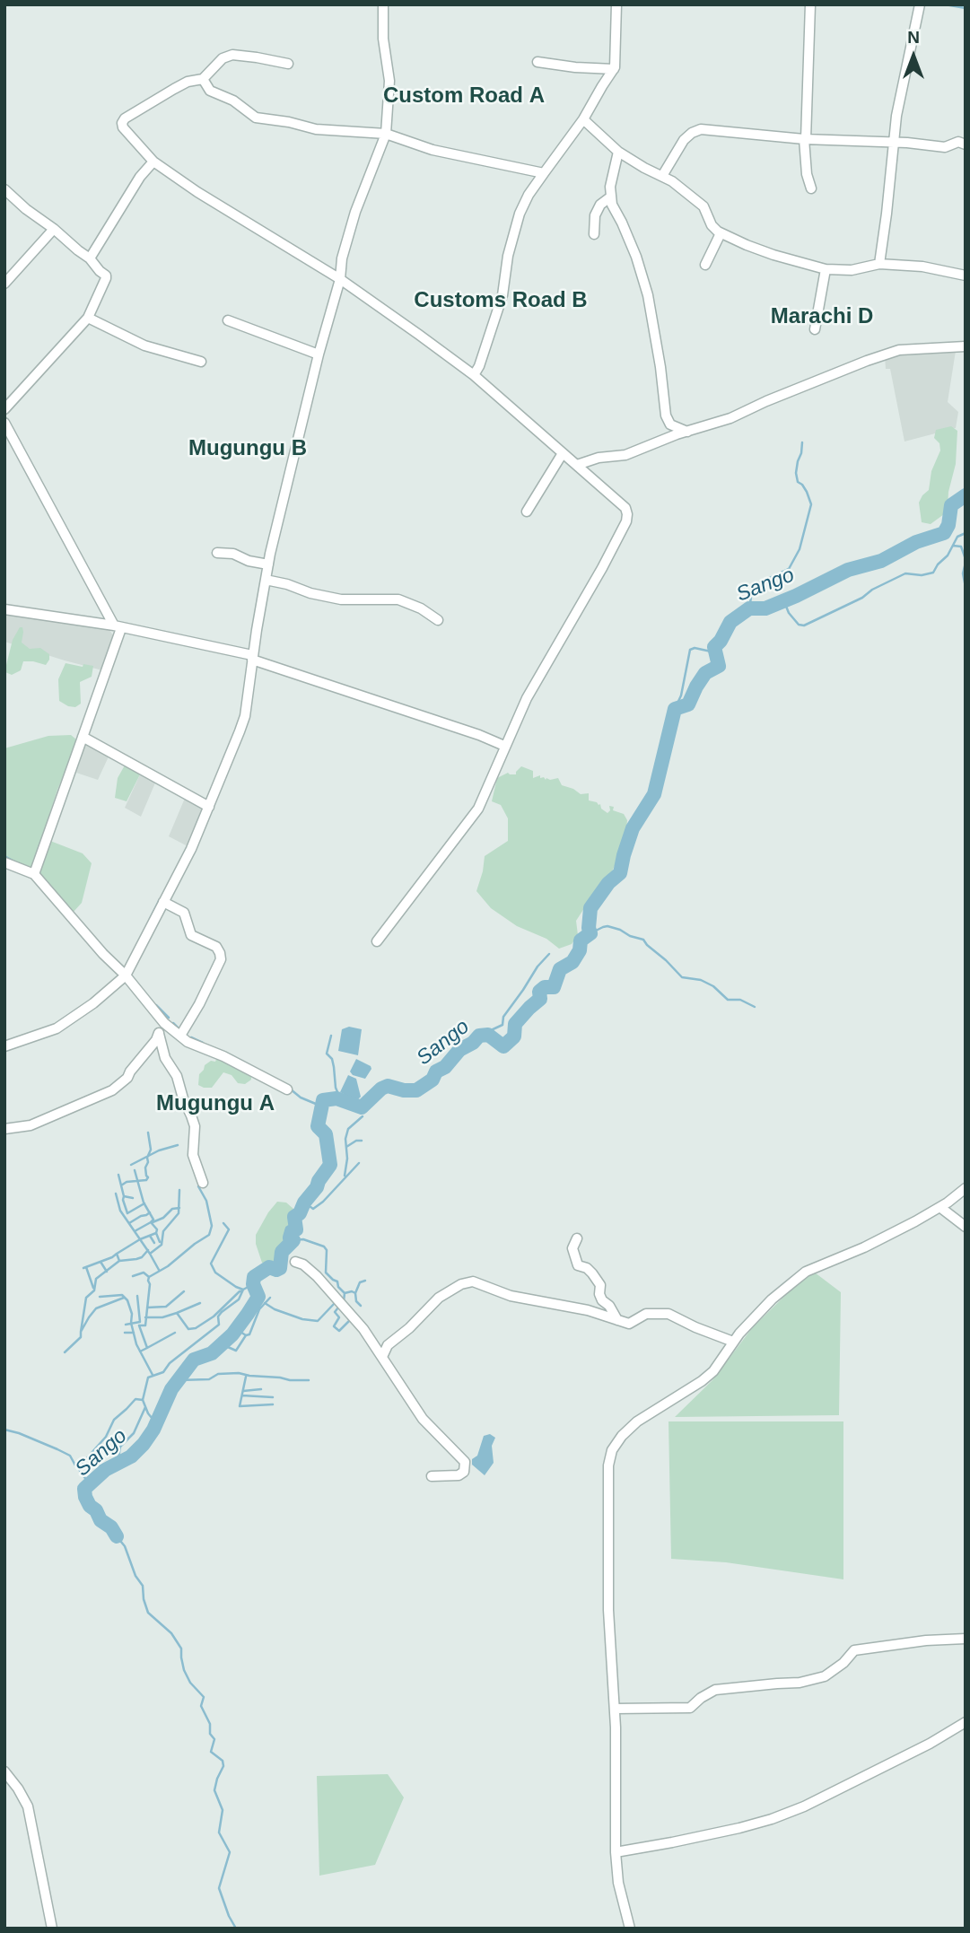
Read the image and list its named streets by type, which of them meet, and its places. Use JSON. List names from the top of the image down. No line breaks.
{"districts":["Custom Road A","Customs Road B","Marachi D","Mugungu B","Mugungu A"],"water":["Sango"],"north":"top"}
